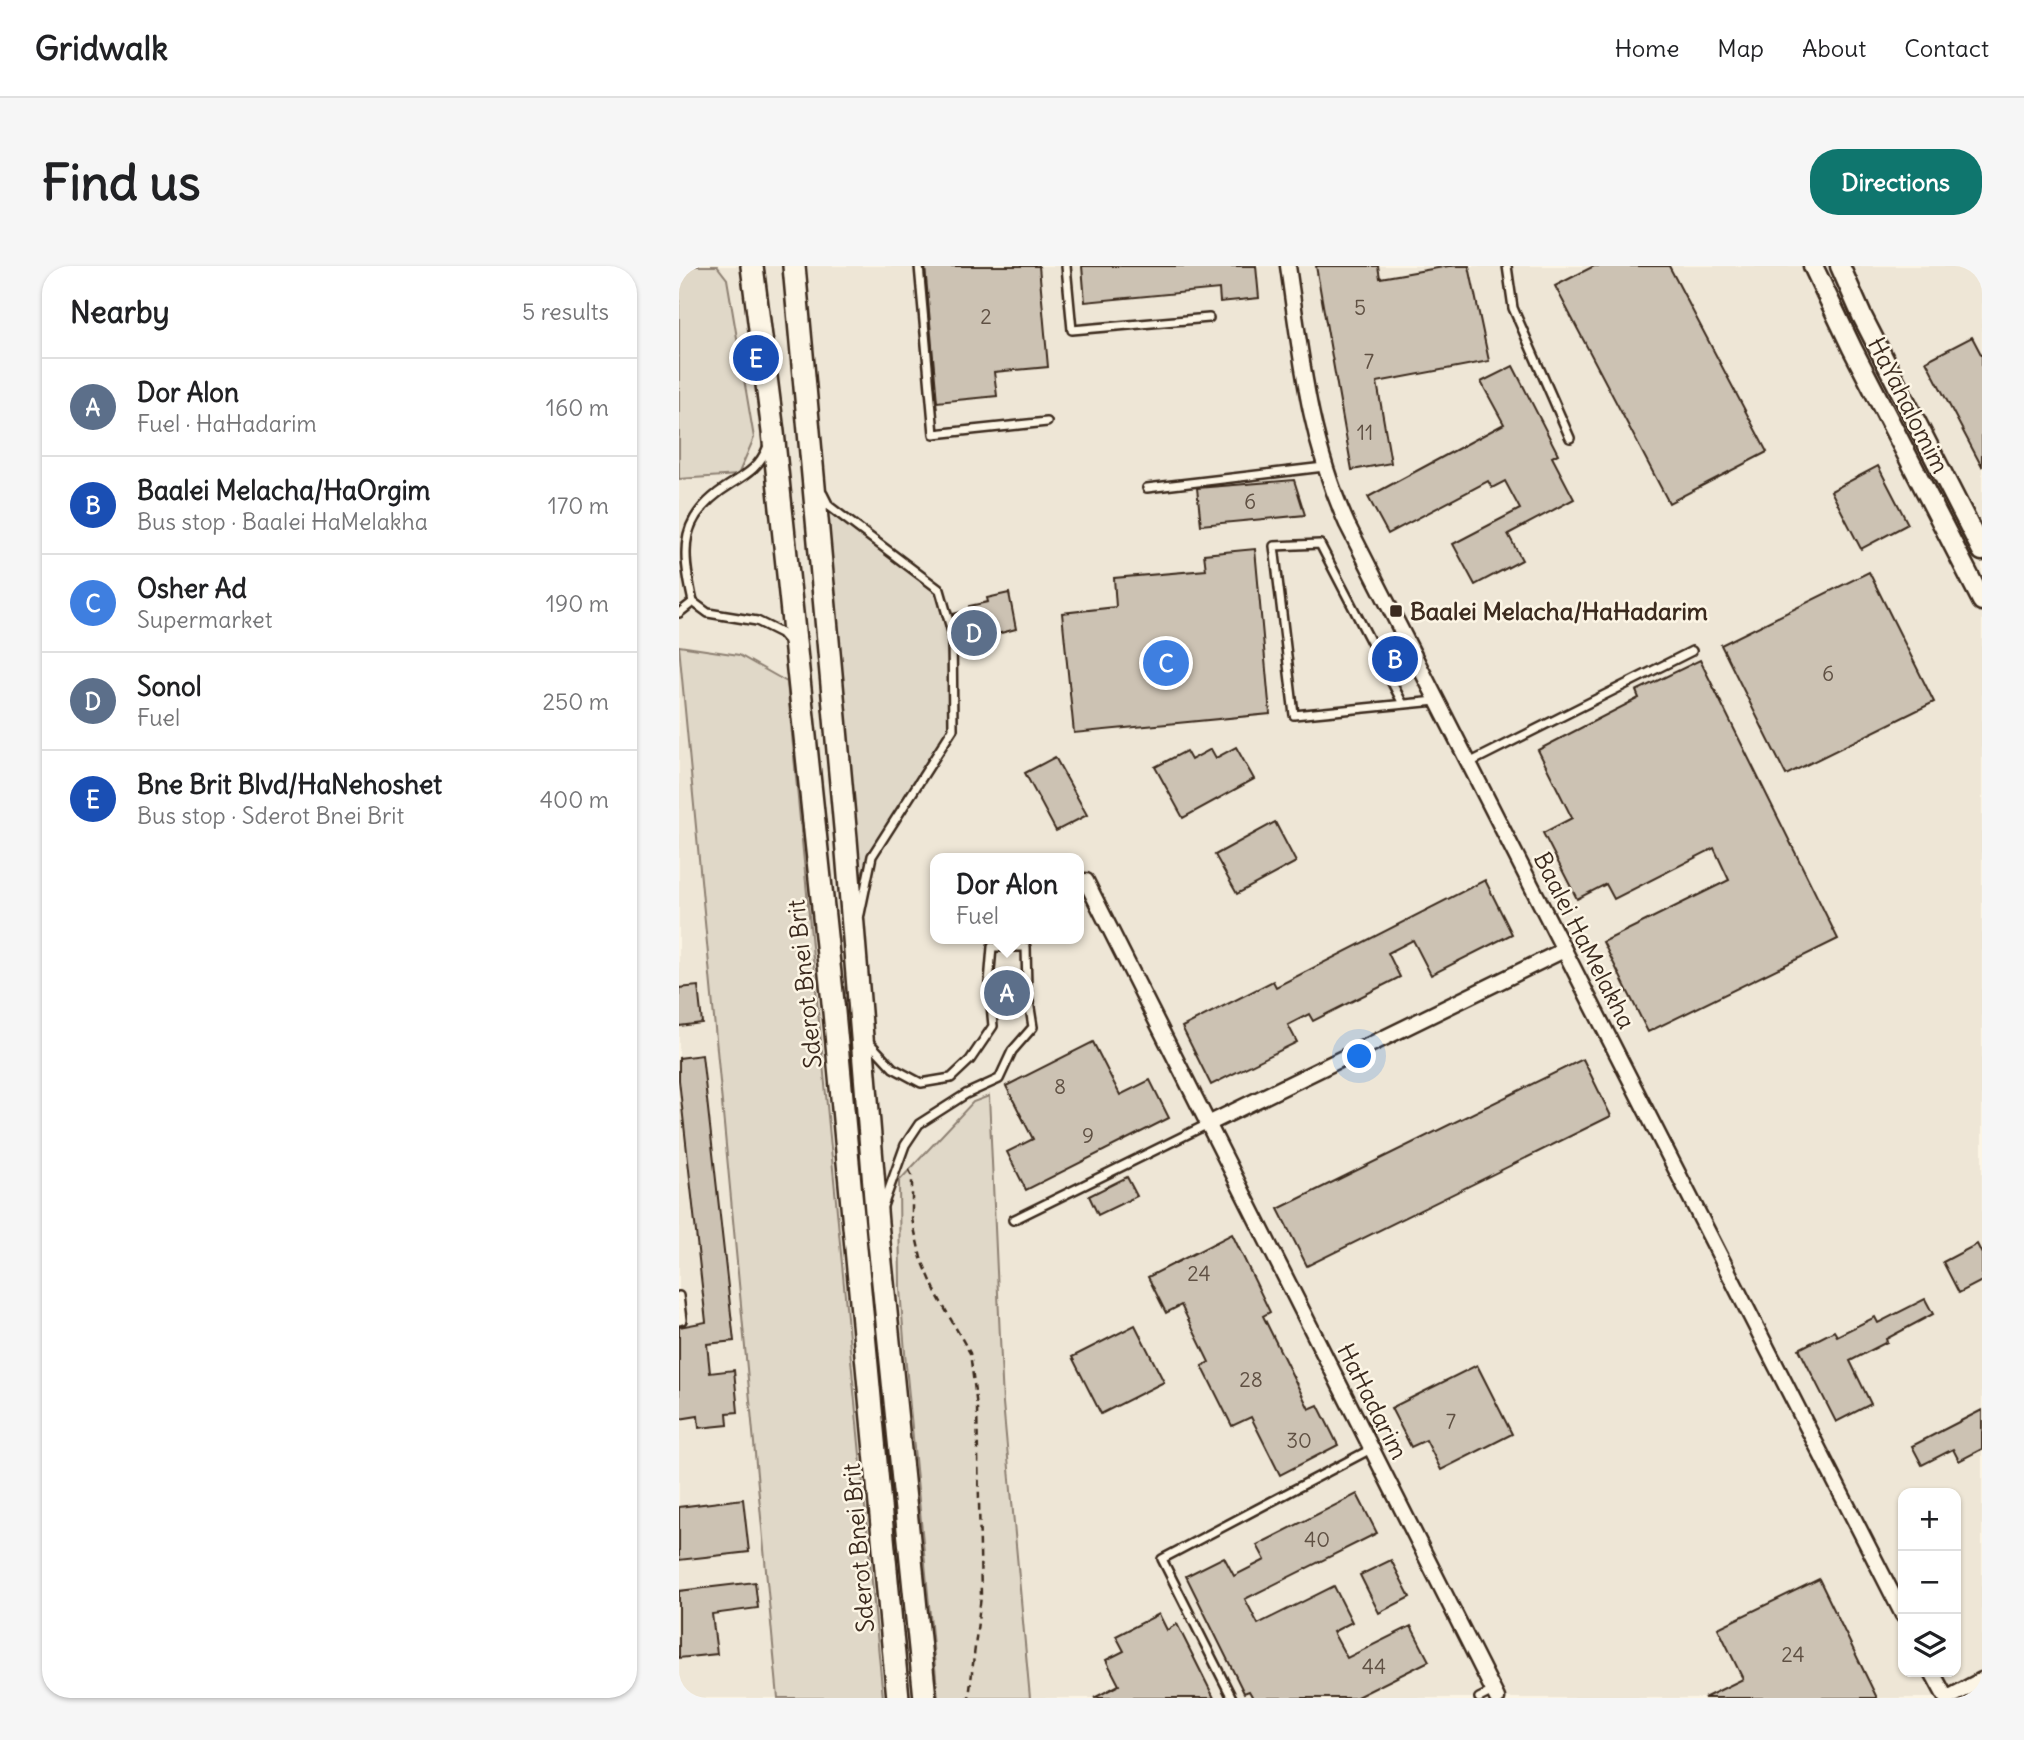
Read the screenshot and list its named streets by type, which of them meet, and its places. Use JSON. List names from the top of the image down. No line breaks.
{"streets":{"main road":["Sderot Bnei Brit"],"street":["HaYahalomim","Baalei HaMelakha","HaHadarim"]},"places":{"transit":["Baalei Melacha/HaHadarim"]},"house_numbers":["5","2","7","11","6","6","8","9","24","28","7","30","40","24","44"],"page":{"header":"Gridwalk","nav":["Home","Map","About","Contact"],"buttons":"Directions","title":"Find us","heading":["Nearby","5 results"],"pins":["E","D","B","C","A"],"list":[{"mark":"A","name":"Dor Alon","note":"Fuel · HaHadarim","value":"160 m"},{"mark":"B","name":"Baalei Melacha/HaOrgim","note":"Bus stop · Baalei HaMelakha","value":"170 m"},{"mark":"C","name":"Osher Ad","note":"Supermarket","value":"190 m"},{"mark":"D","name":"Sonol","note":"Fuel","value":"250 m"},{"mark":"E","name":"Bne Brit Blvd/HaNehoshet","note":"Bus stop · Sderot Bnei Brit","value":"400 m"}],"popup":["Dor Alon","Fuel"],"map_buttons":["+","−"]}}
